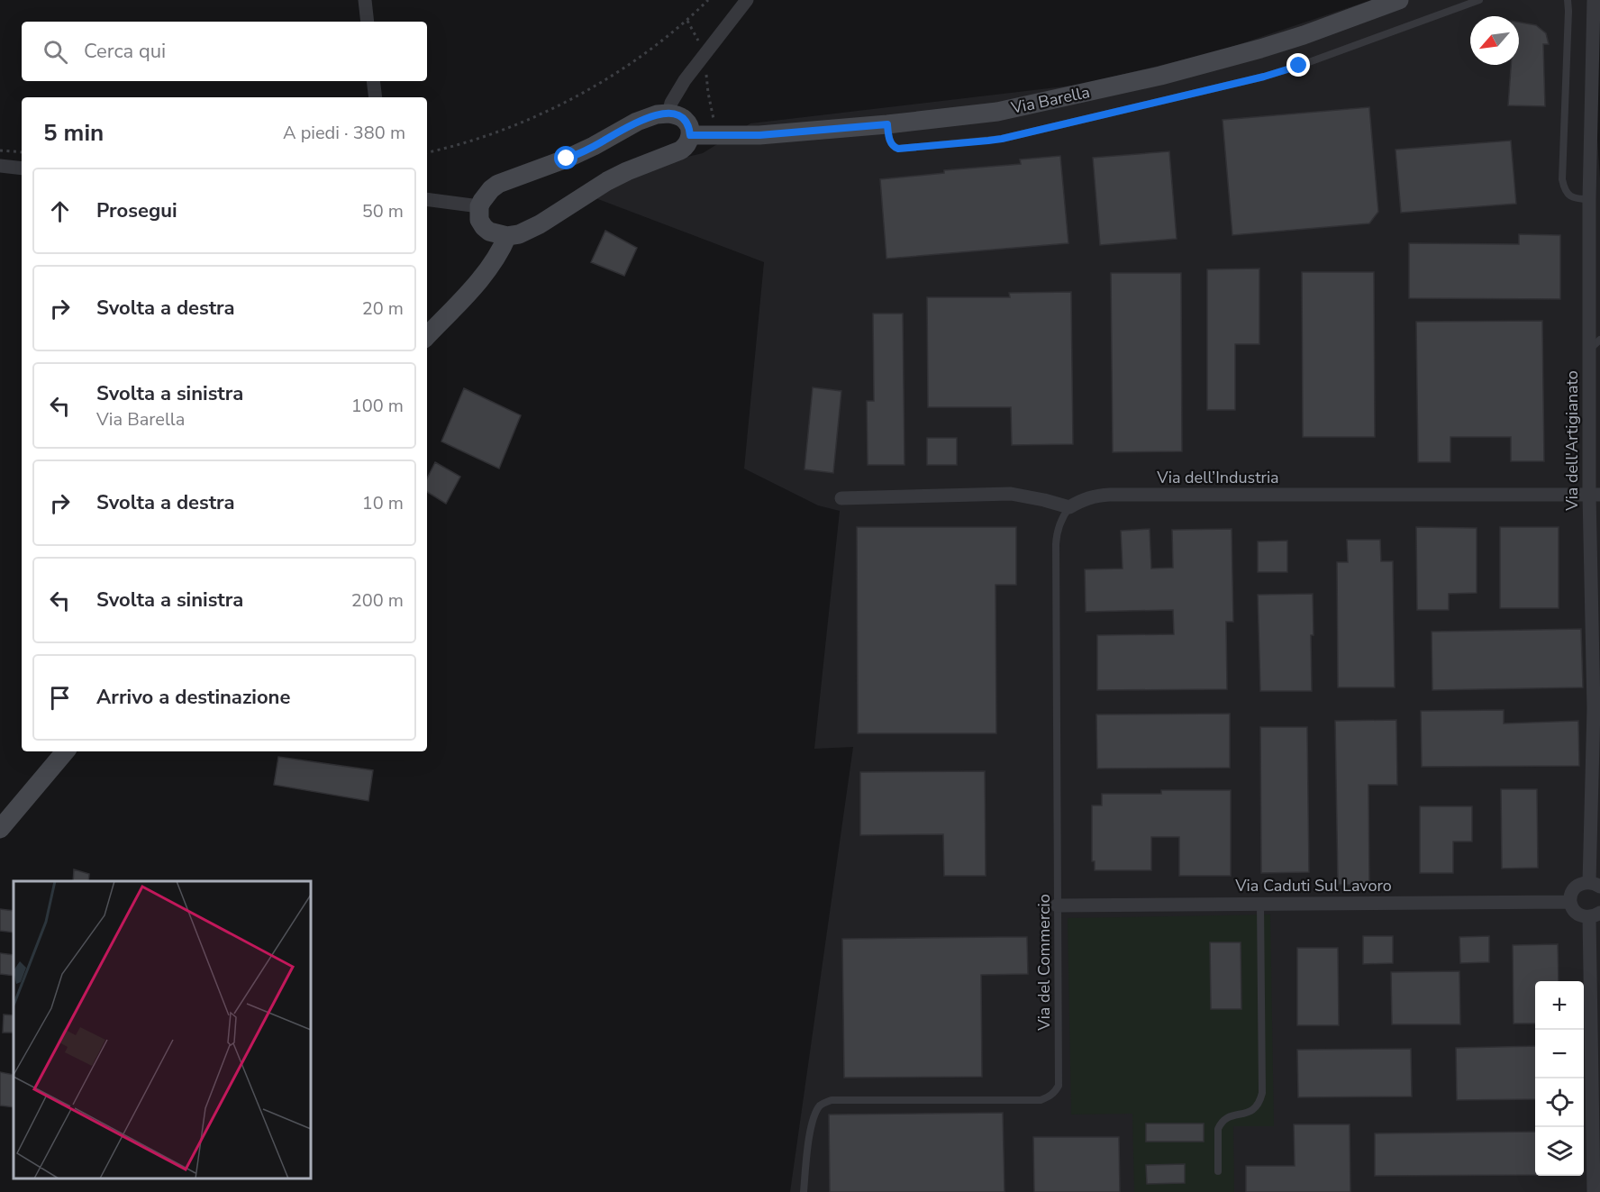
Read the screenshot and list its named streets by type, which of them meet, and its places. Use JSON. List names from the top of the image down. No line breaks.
{"streets":{"street":["Via Barella","Via dell'Artigianato","Via dell’Industria","Via Caduti Sul Lavoro"],"lane":["Via del Commercio"]},"crossings":[["Via dell'Artigianato","Via dell’Industria"],["Via dell’Industria","Via del Commercio"],["Via Caduti Sul Lavoro","Via del Commercio"]],"north":"bottom left","page":{"search":"Cerca qui","heading":["5 min","A piedi · 380 m"],"list":[["Prosegui","50 m"],["Svolta a destra","20 m"],["Svolta a sinistra","Via Barella","100 m"],["Svolta a destra","10 m"],["Svolta a sinistra","200 m"],"Arrivo a destinazione"],"map_buttons":["+","−"]}}
